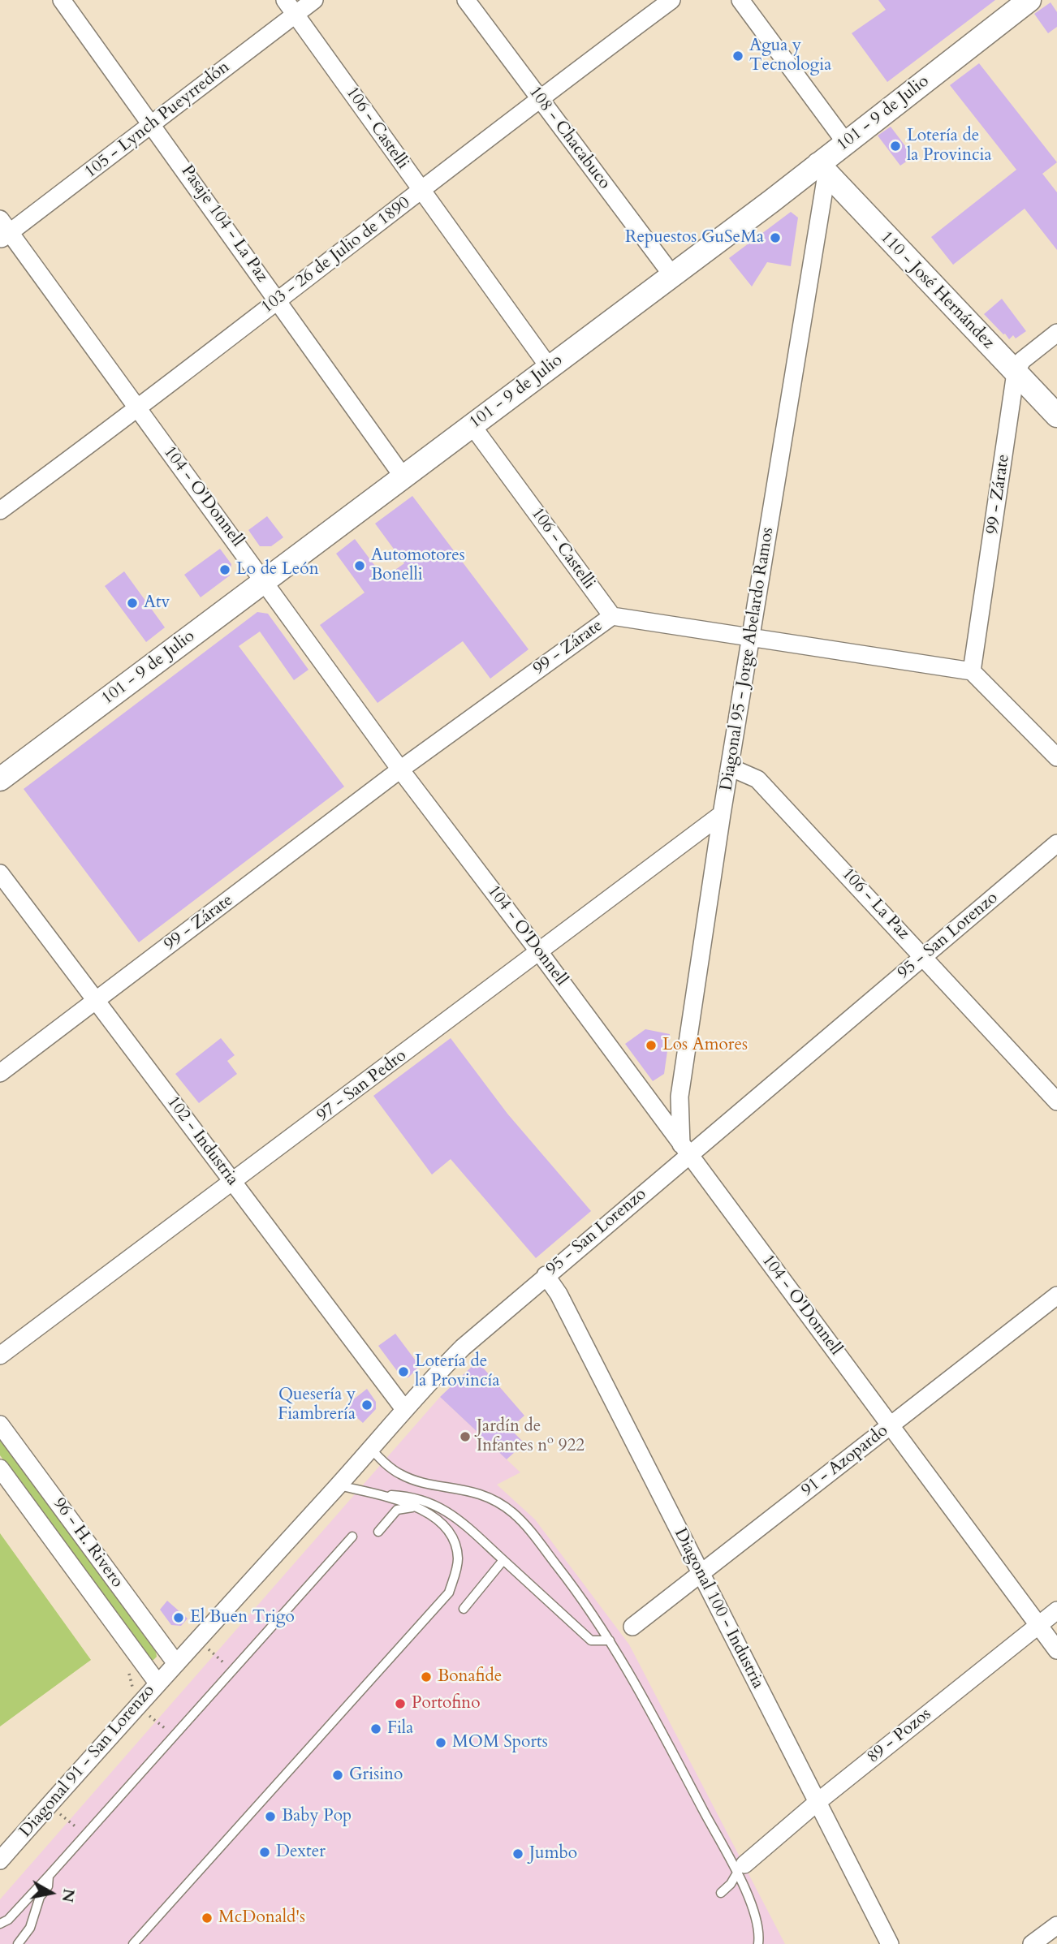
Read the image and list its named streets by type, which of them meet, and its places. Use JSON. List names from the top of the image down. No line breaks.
{"streets":{"street":["101 - 9 de Julio","105 - Lynch Pueyrredón","106 - Castelli","108 - Chacabuco","Pasaje 104 - La Paz","103 - 26 de Julio de 1890","110 - José Hernández","99 - Zárate","104 - O'Donnell","Diagonal 95 - Jorge Abelardo Ramos","106 - La Paz","95 - San Lorenzo","97 - San Pedro","102 - Industria","91 - Azopardo","96 - H. Rivero","Diagonal 100 - Industria","89 - Pozos","Diagonal 91 - San Lorenzo"]},"crossings":[["101 - 9 de Julio","106 - Castelli"],["101 - 9 de Julio","108 - Chacabuco"],["101 - 9 de Julio","Pasaje 104 - La Paz"],["101 - 9 de Julio","110 - José Hernández"],["101 - 9 de Julio","104 - O'Donnell"],["101 - 9 de Julio","Diagonal 95 - Jorge Abelardo Ramos"],["105 - Lynch Pueyrredón","106 - Castelli"],["105 - Lynch Pueyrredón","Pasaje 104 - La Paz"],["105 - Lynch Pueyrredón","104 - O'Donnell"],["106 - Castelli","103 - 26 de Julio de 1890"],["106 - Castelli","99 - Zárate"],["108 - Chacabuco","103 - 26 de Julio de 1890"],["Pasaje 104 - La Paz","103 - 26 de Julio de 1890"],["103 - 26 de Julio de 1890","104 - O'Donnell"],["110 - José Hernández","99 - Zárate"],["110 - José Hernández","Diagonal 95 - Jorge Abelardo Ramos"],["99 - Zárate","104 - O'Donnell"],["99 - Zárate","Diagonal 95 - Jorge Abelardo Ramos"],["99 - Zárate","102 - Industria"],["104 - O'Donnell","Diagonal 95 - Jorge Abelardo Ramos"],["104 - O'Donnell","95 - San Lorenzo"],["104 - O'Donnell","97 - San Pedro"],["104 - O'Donnell","91 - Azopardo"],["104 - O'Donnell","89 - Pozos"],["Diagonal 95 - Jorge Abelardo Ramos","106 - La Paz"],["Diagonal 95 - Jorge Abelardo Ramos","95 - San Lorenzo"],["Diagonal 95 - Jorge Abelardo Ramos","97 - San Pedro"],["106 - La Paz","95 - San Lorenzo"],["95 - San Lorenzo","102 - Industria"],["95 - San Lorenzo","96 - H. Rivero"],["95 - San Lorenzo","Diagonal 100 - Industria"],["95 - San Lorenzo","Diagonal 91 - San Lorenzo"],["97 - San Pedro","102 - Industria"],["91 - Azopardo","Diagonal 100 - Industria"],["96 - H. Rivero","Diagonal 91 - San Lorenzo"],["Diagonal 100 - Industria","89 - Pozos"]],"places":["Agua y Tecnologia","Lotería de la Provincia","Repuestos GuSeMa","Automotores Bonelli","Lo de León","Atv","Los Amores","Lotería de la Provincía","Quesería y Fiambrería","Jardín de Infantes nº 922","El Buen Trigo","Bonafide","Portofino","Fila","MOM Sports","Grisino","Baby Pop","Dexter","Jumbo","McDonald's"],"north":"right"}
